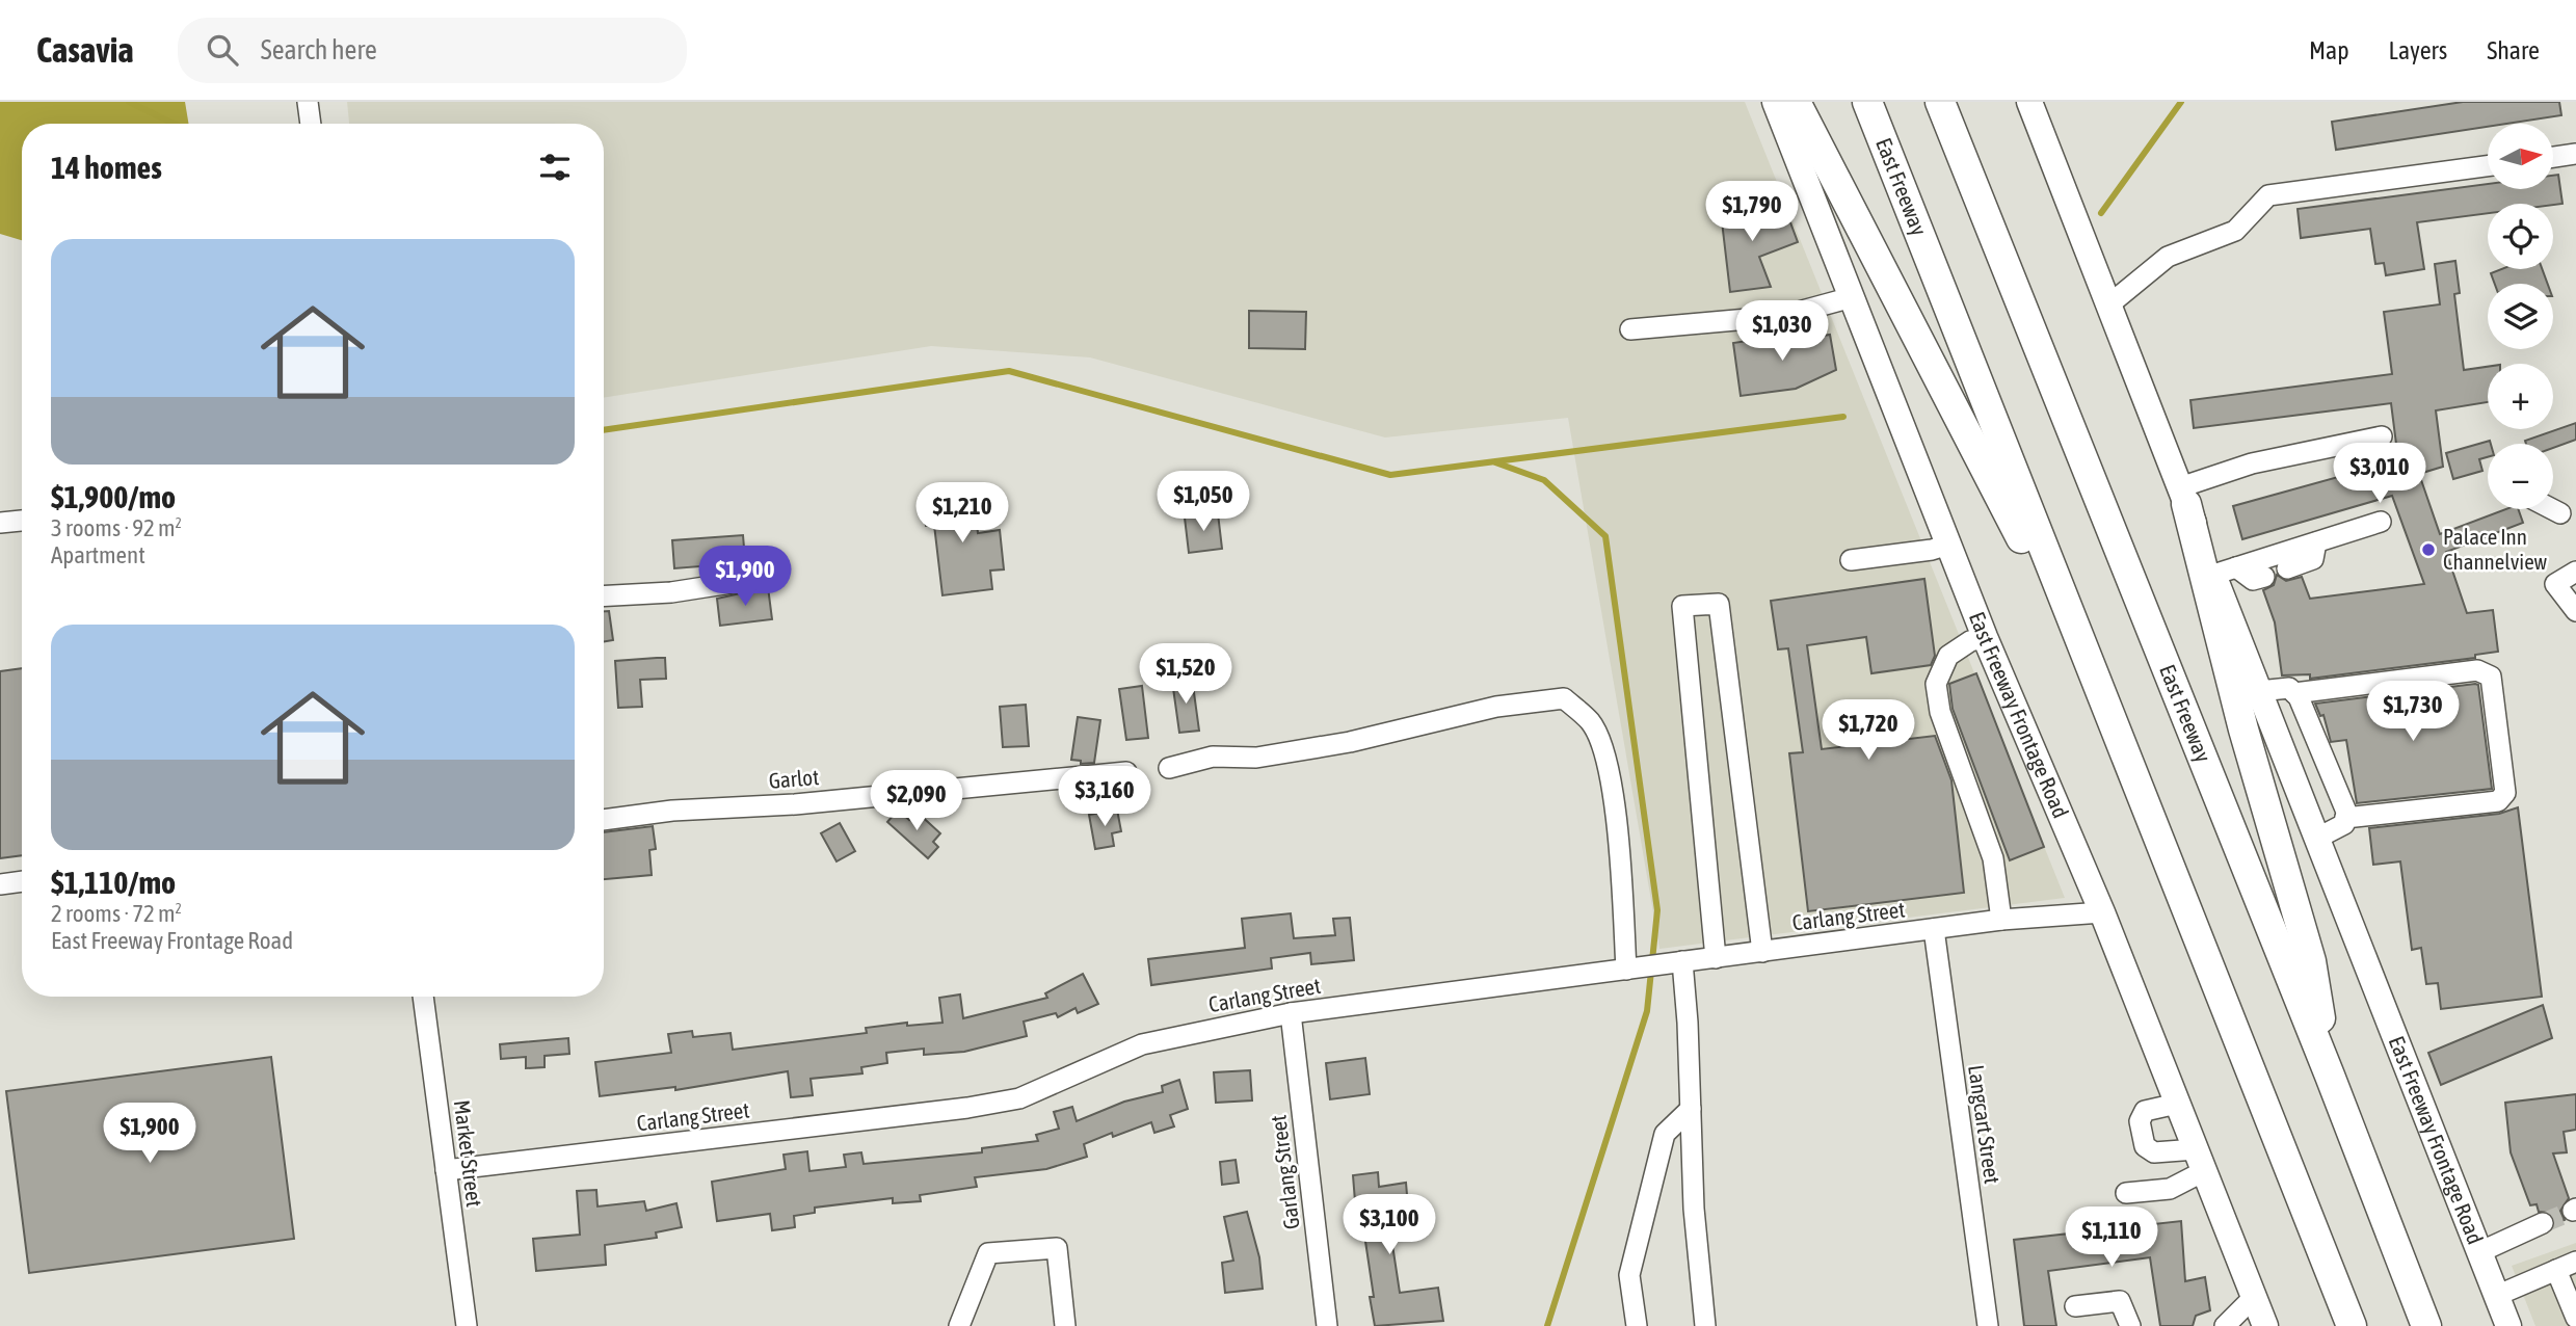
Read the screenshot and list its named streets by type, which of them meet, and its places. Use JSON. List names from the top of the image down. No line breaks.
{"streets":{"highway":["East Freeway"],"main road":["East Freeway Frontage Road"],"street":["Garlot","Carlang Street","Langcart Street","Market Street","Garlang Street"]},"crossings":[["East Freeway Frontage Road","Carlang Street"],["Carlang Street","Langcart Street"],["Carlang Street","Market Street"],["Carlang Street","Garlang Street"]],"places":["Palace Inn Channelview"],"north":"right","page":{"header":"Casavia","search":"Search here","nav":["Map","Layers","Share"],"map_buttons":["+","−"],"heading":"14 homes","price":["$1,790","$1,030","$3,010","$1,050","$1,210","$1,900","$1,520","$1,730","$1,720","$3,160","$2,090","$1,900","$3,100","$1,110"],"list":[{"name":"$1,900/mo","note":"3 rooms · 92 m² · Apartment"},{"name":"$1,110/mo","note":"2 rooms · 72 m² · East Freeway Frontage Road"}]}}
